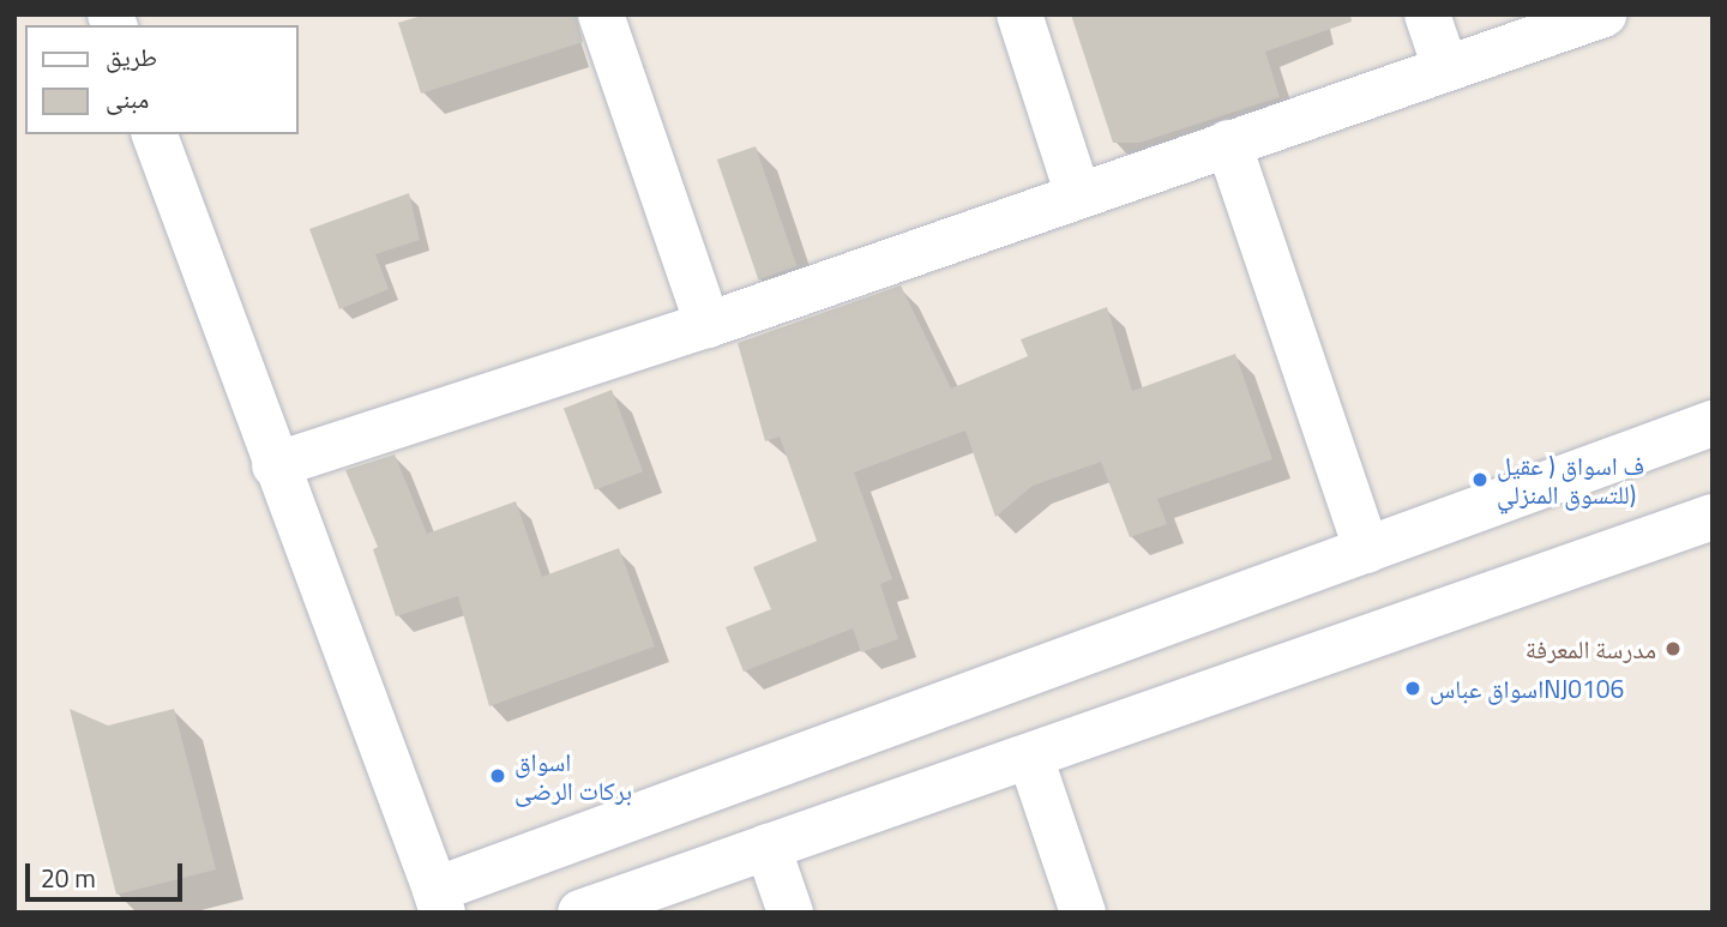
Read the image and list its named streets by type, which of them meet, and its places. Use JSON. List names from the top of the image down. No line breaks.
{"places":["ف اسواق ( عقيل للتسوق المنزلي)","مدرسة المعرفة","اسواق عباسNJ0106","اسواق بركات الرضى"],"legend":["طريق","مبنى"],"scale_bar":"20 m"}
